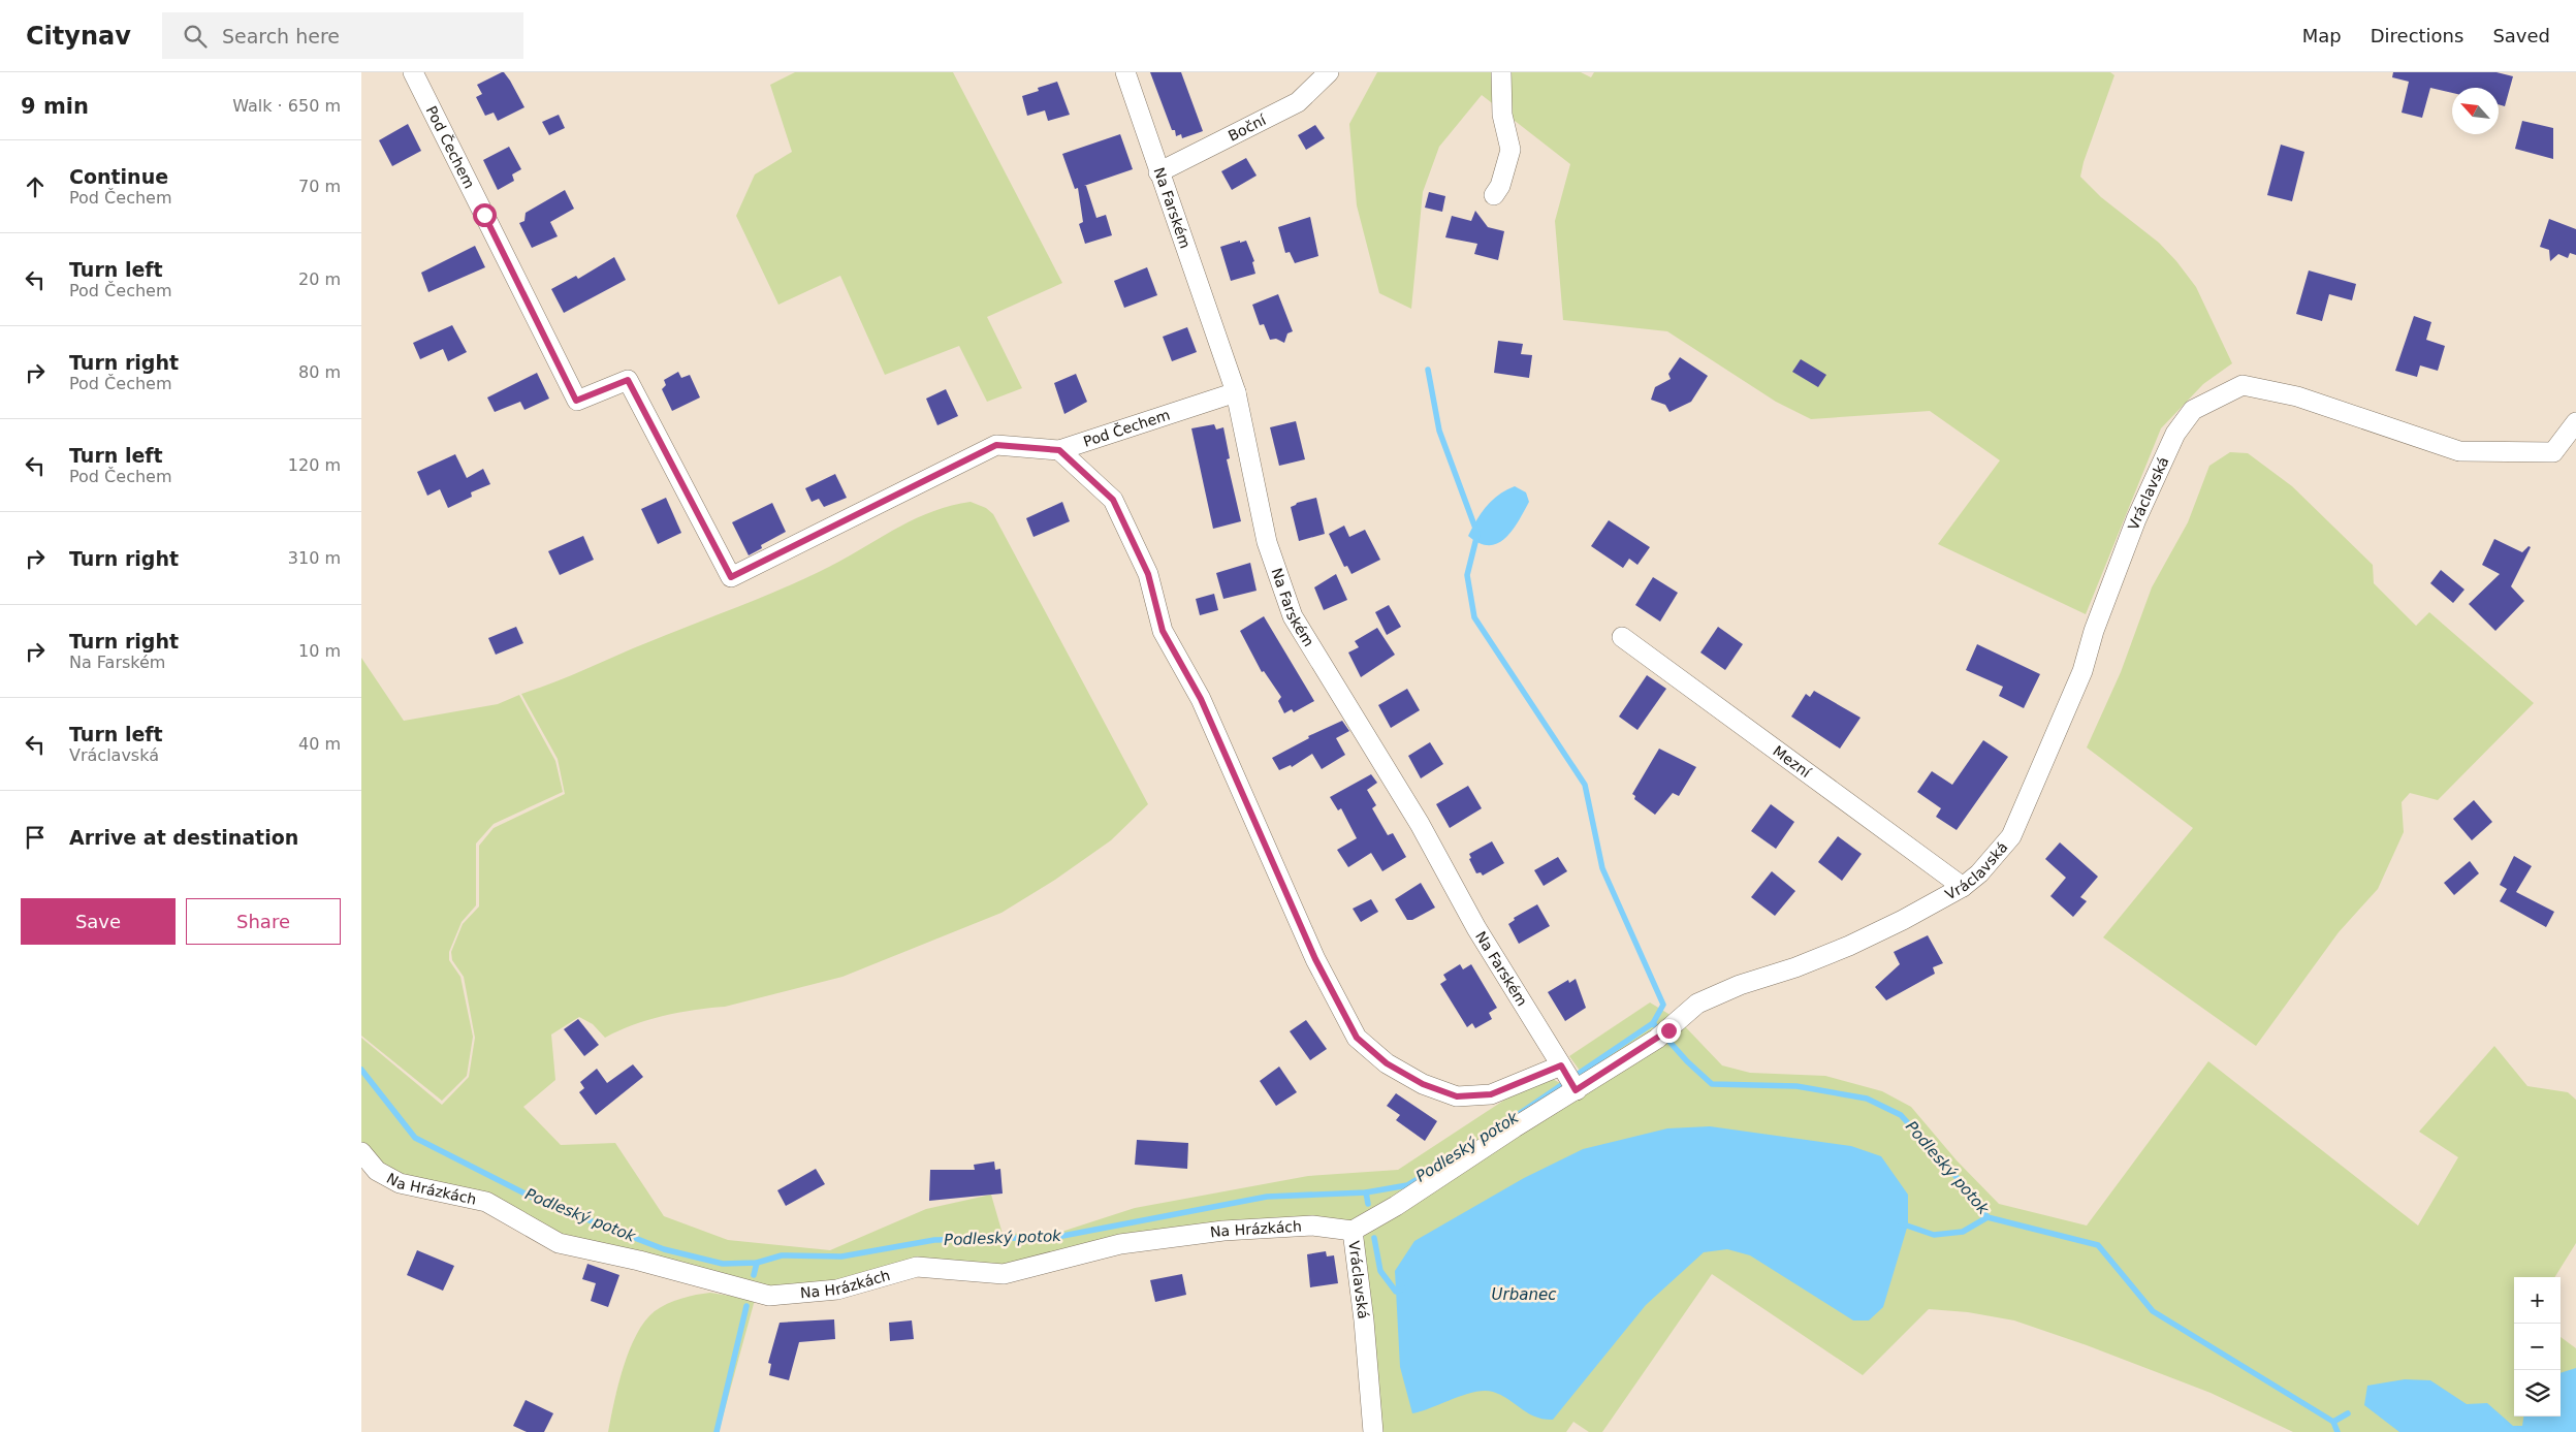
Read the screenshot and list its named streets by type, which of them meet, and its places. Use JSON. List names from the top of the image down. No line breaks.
{"streets":{"street":["Boční","Pod Čechem","Na Farském","Vráclavská","Mezní","Na Hrázkách"]},"crossings":[["Boční","Na Farském"],["Pod Čechem","Na Farském"],["Na Farském","Vráclavská"],["Vráclavská","Mezní"],["Vráclavská","Na Hrázkách"]],"water":["Podleský potok","Urbanec"],"north":"top left","page":{"header":"Citynav","search":"Search here","nav":["Map","Directions","Saved"],"heading":["9 min","Walk · 650 m"],"list":[["Continue","Pod Čechem","70 m"],["Turn left","Pod Čechem","20 m"],["Turn right","Pod Čechem","80 m"],["Turn left","Pod Čechem","120 m"],["Turn right","310 m"],["Turn right","Na Farském","10 m"],["Turn left","Vráclavská","40 m"],"Arrive at destination"],"buttons":["Save","Share"],"map_buttons":["+","−"]}}
